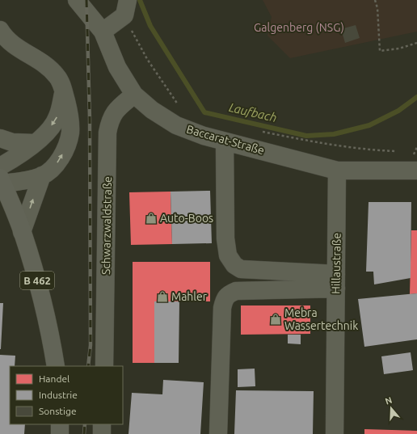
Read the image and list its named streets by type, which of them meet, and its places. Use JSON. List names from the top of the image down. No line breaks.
{"streets":{"main road":["B 462"],"street":["Baccarat-Straße","Schwarzwaldstraße","Hillaustraße"]},"crossings":[["Baccarat-Straße","Schwarzwaldstraße"],["Baccarat-Straße","Hillaustraße"]],"water":["Laufbach"],"parks":["Galgenberg (NSG)"],"places":{"shop":["Auto-Boos","Mahler","Mebra Wassertechnik"]},"legend":["Handel","Industrie","Sonstige"],"north":"top"}
